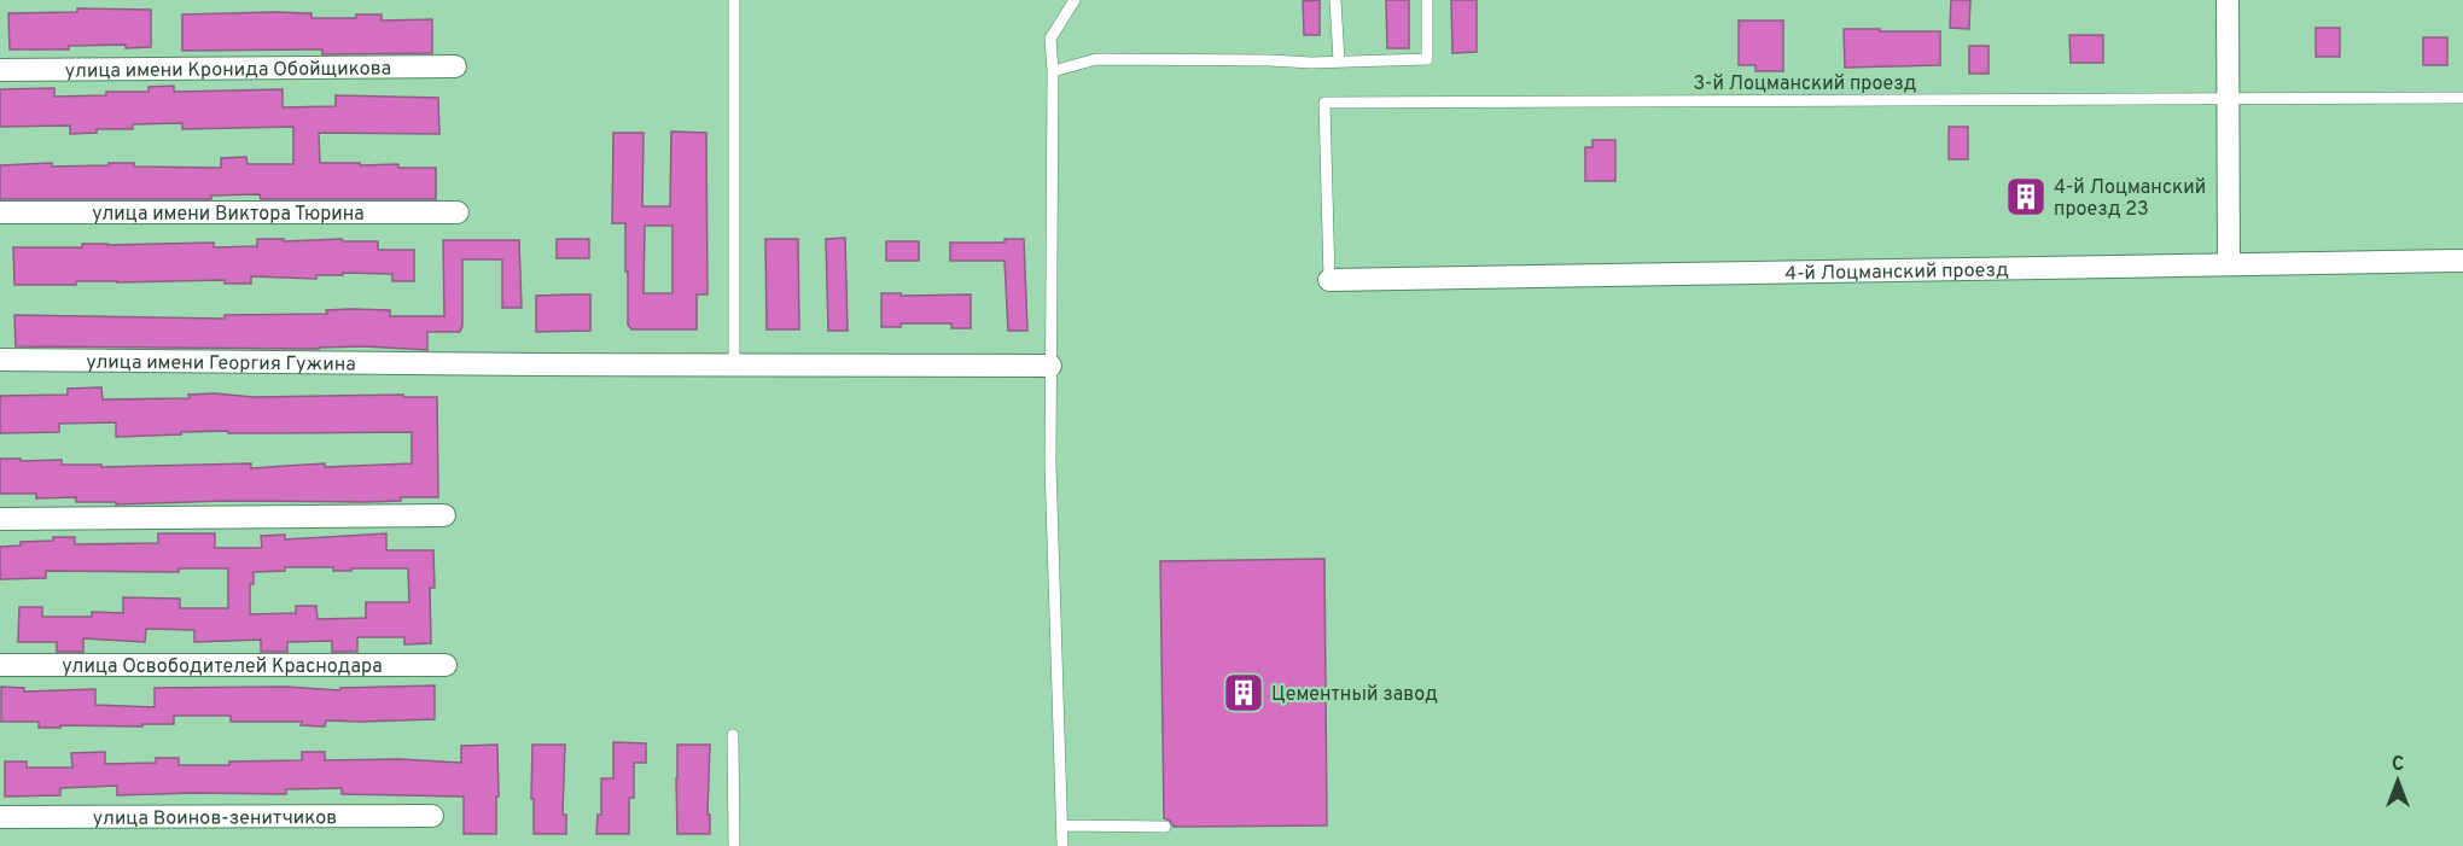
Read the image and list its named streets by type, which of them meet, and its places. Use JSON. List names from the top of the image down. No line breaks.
{"streets":{"street":["улица имени Кронида Обойщикова","улица имени Виктора Тюрина","4-й Лоцманский проезд","улица имени Георгия Гужина","улица Освободителей Краснодара","улица Воинов-зенитчиков"],"lane":["3-й Лоцманский проезд"]},"crossings":[["3-й Лоцманский проезд","4-й Лоцманский проезд"]],"places":{"building":["4-й Лоцманский проезд 23","Цементный завод"]},"north":"top"}
